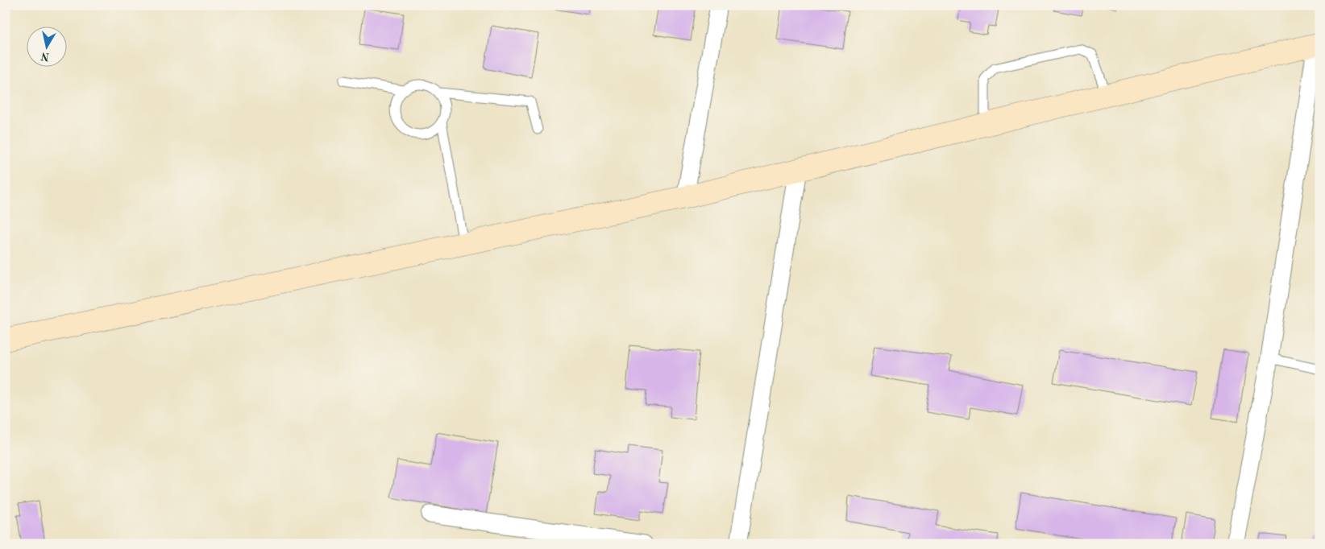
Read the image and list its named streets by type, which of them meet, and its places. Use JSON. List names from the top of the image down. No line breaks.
{"north":"bottom"}
